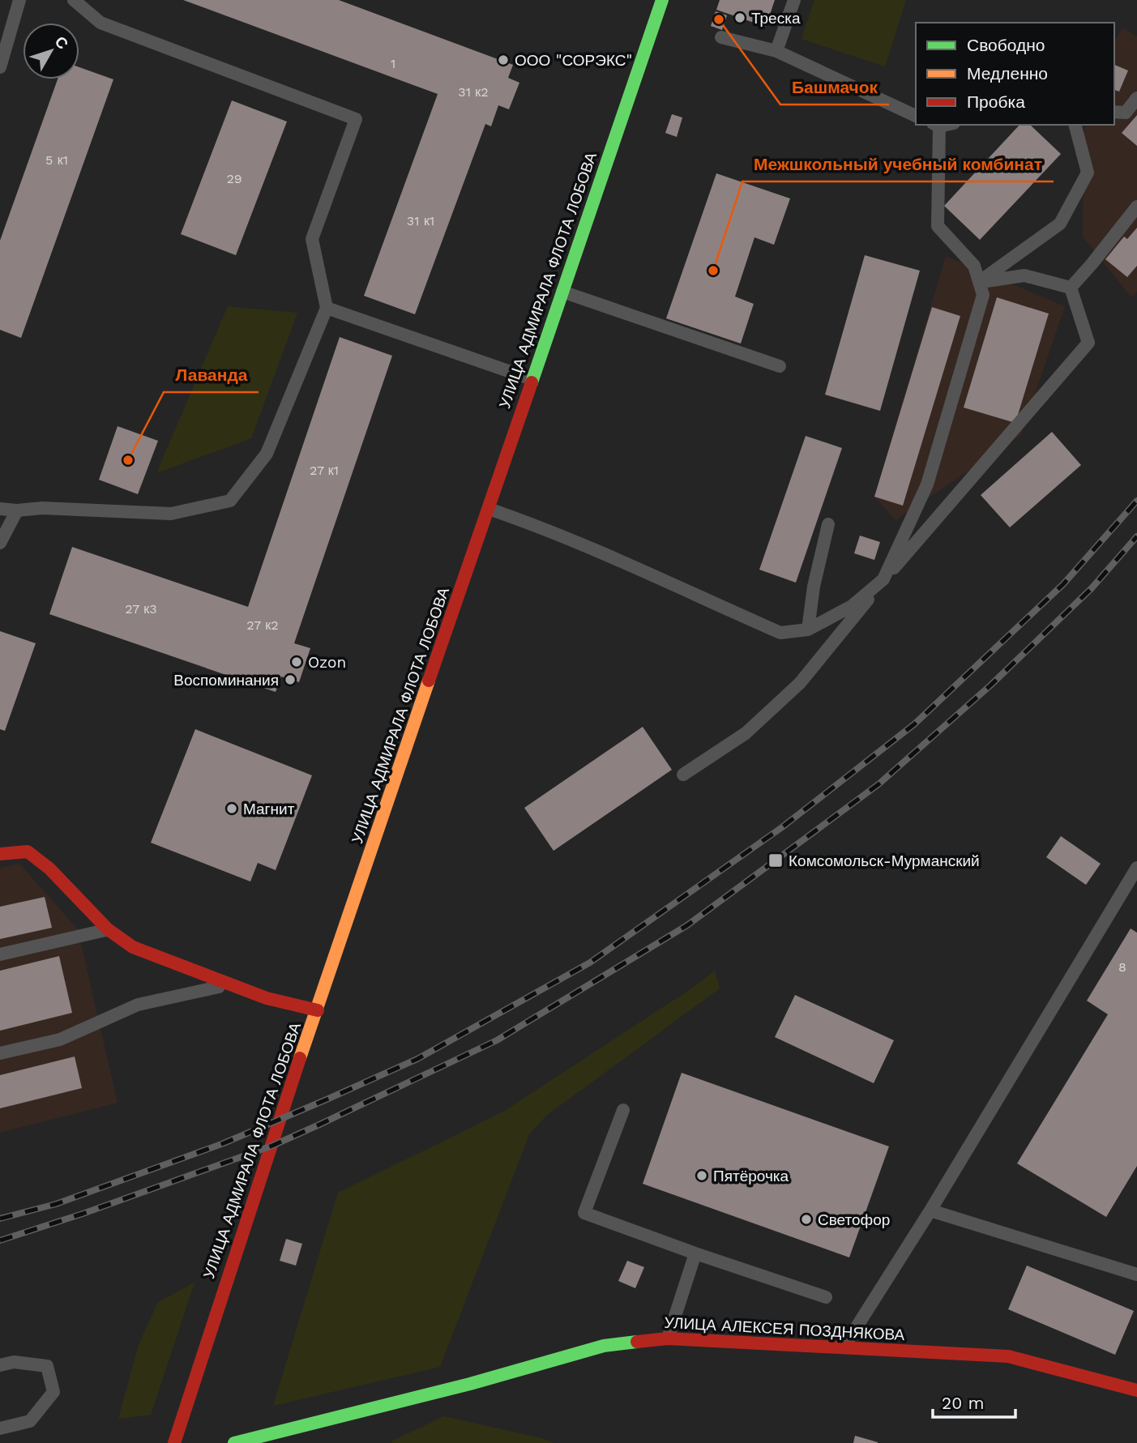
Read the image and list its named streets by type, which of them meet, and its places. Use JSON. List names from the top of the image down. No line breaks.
{"streets":{"street":["УЛИЦА АДМИРАЛА ФЛОТА ЛОБОВА","УЛИЦА АЛЕКСЕЯ ПОЗДНЯКОВА"]},"places":{"other":["Треска","Башмачок","ООО \"СОРЭКС\"","Межшкольный учебный комбинат","Лаванда","Ozon","Воспоминания","Магнит","Пятёрочка","Светофор"],"transit":["Комсомольск-Мурманский"]},"house_numbers":["1","31 к2","5 к1","29","31 к1","27 к1","27 к3","27 к2","8"],"legend":["Свободно","Медленно","Пробка"],"scale_bar":"20 m","north":"top right"}
